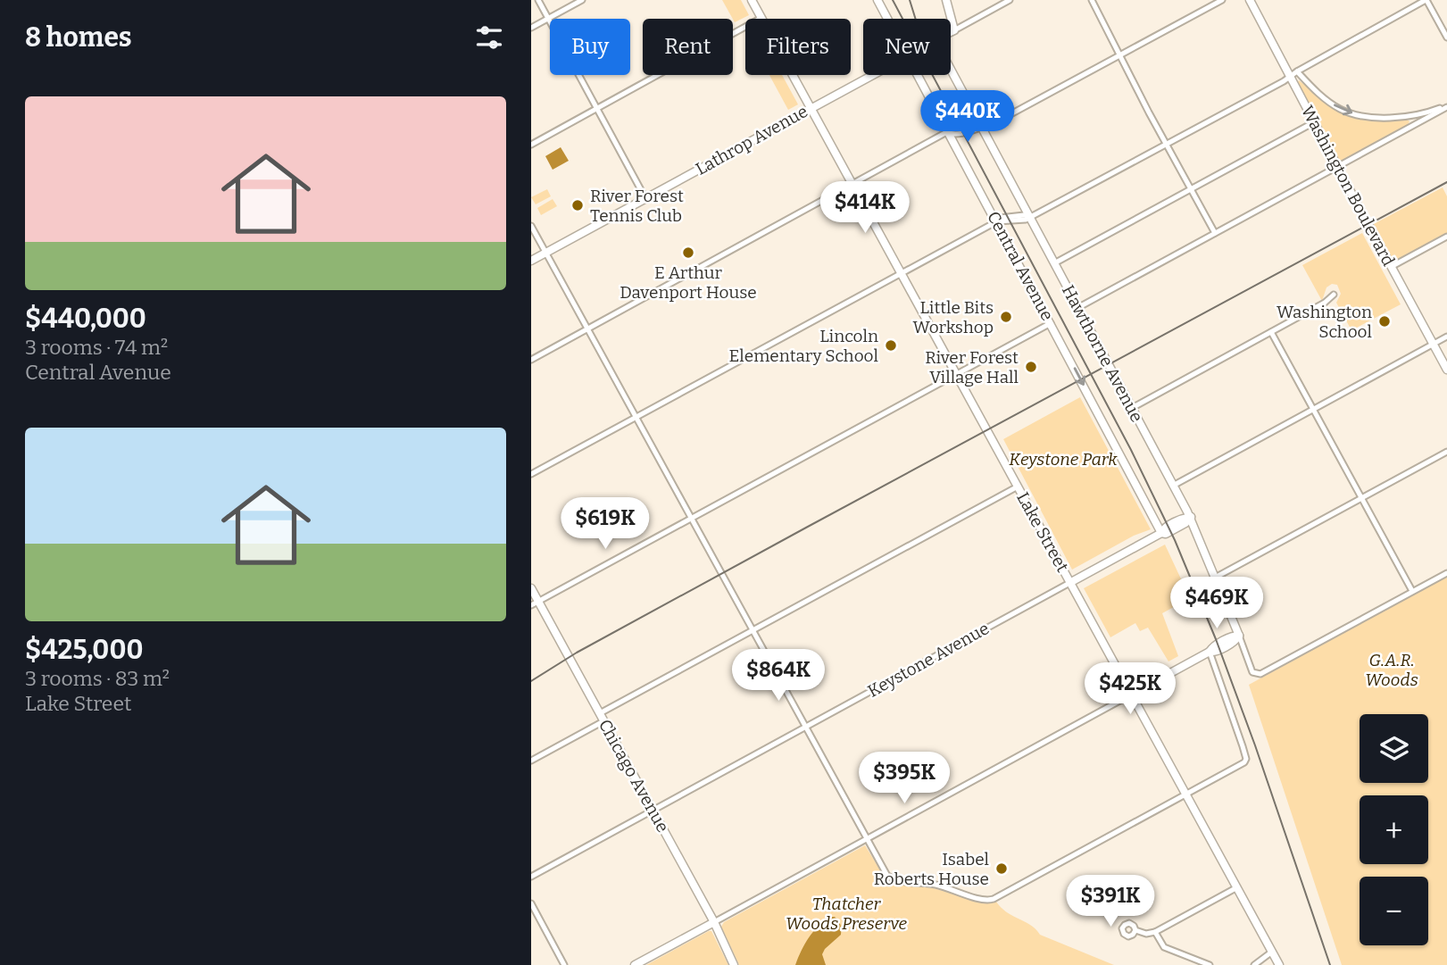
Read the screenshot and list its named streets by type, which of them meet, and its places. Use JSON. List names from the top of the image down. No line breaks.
{"streets":{"street":["Lathrop Avenue","Washington Boulevard","Central Avenue","Hawthorne Avenue","Lake Street","Keystone Avenue","Chicago Avenue"]},"crossings":[["Lathrop Avenue","Lake Street"],["Central Avenue","Keystone Avenue"],["Hawthorne Avenue","Keystone Avenue"],["Lake Street","Keystone Avenue"],["Keystone Avenue","Chicago Avenue"]],"one_way":["Central Avenue"],"parks":["Keystone Park","G.A.R. Woods","Thatcher Woods Preserve"],"places":["River Forest Tennis Club","E Arthur Davenport House","Little Bits Workshop","Washington School","Lincoln Elementary School","River Forest Village Hall","Isabel Roberts House"],"page":{"heading":"8 homes","chip":["Buy","Rent","Filters","New"],"list":[{"name":"$440,000","note":"3 rooms · 74 m² · Central Avenue"},{"name":"$425,000","note":"3 rooms · 83 m² · Lake Street"}],"price":["$440K","$414K","$619K","$469K","$864K","$425K","$395K","$391K"],"map_buttons":["+","−"]}}
